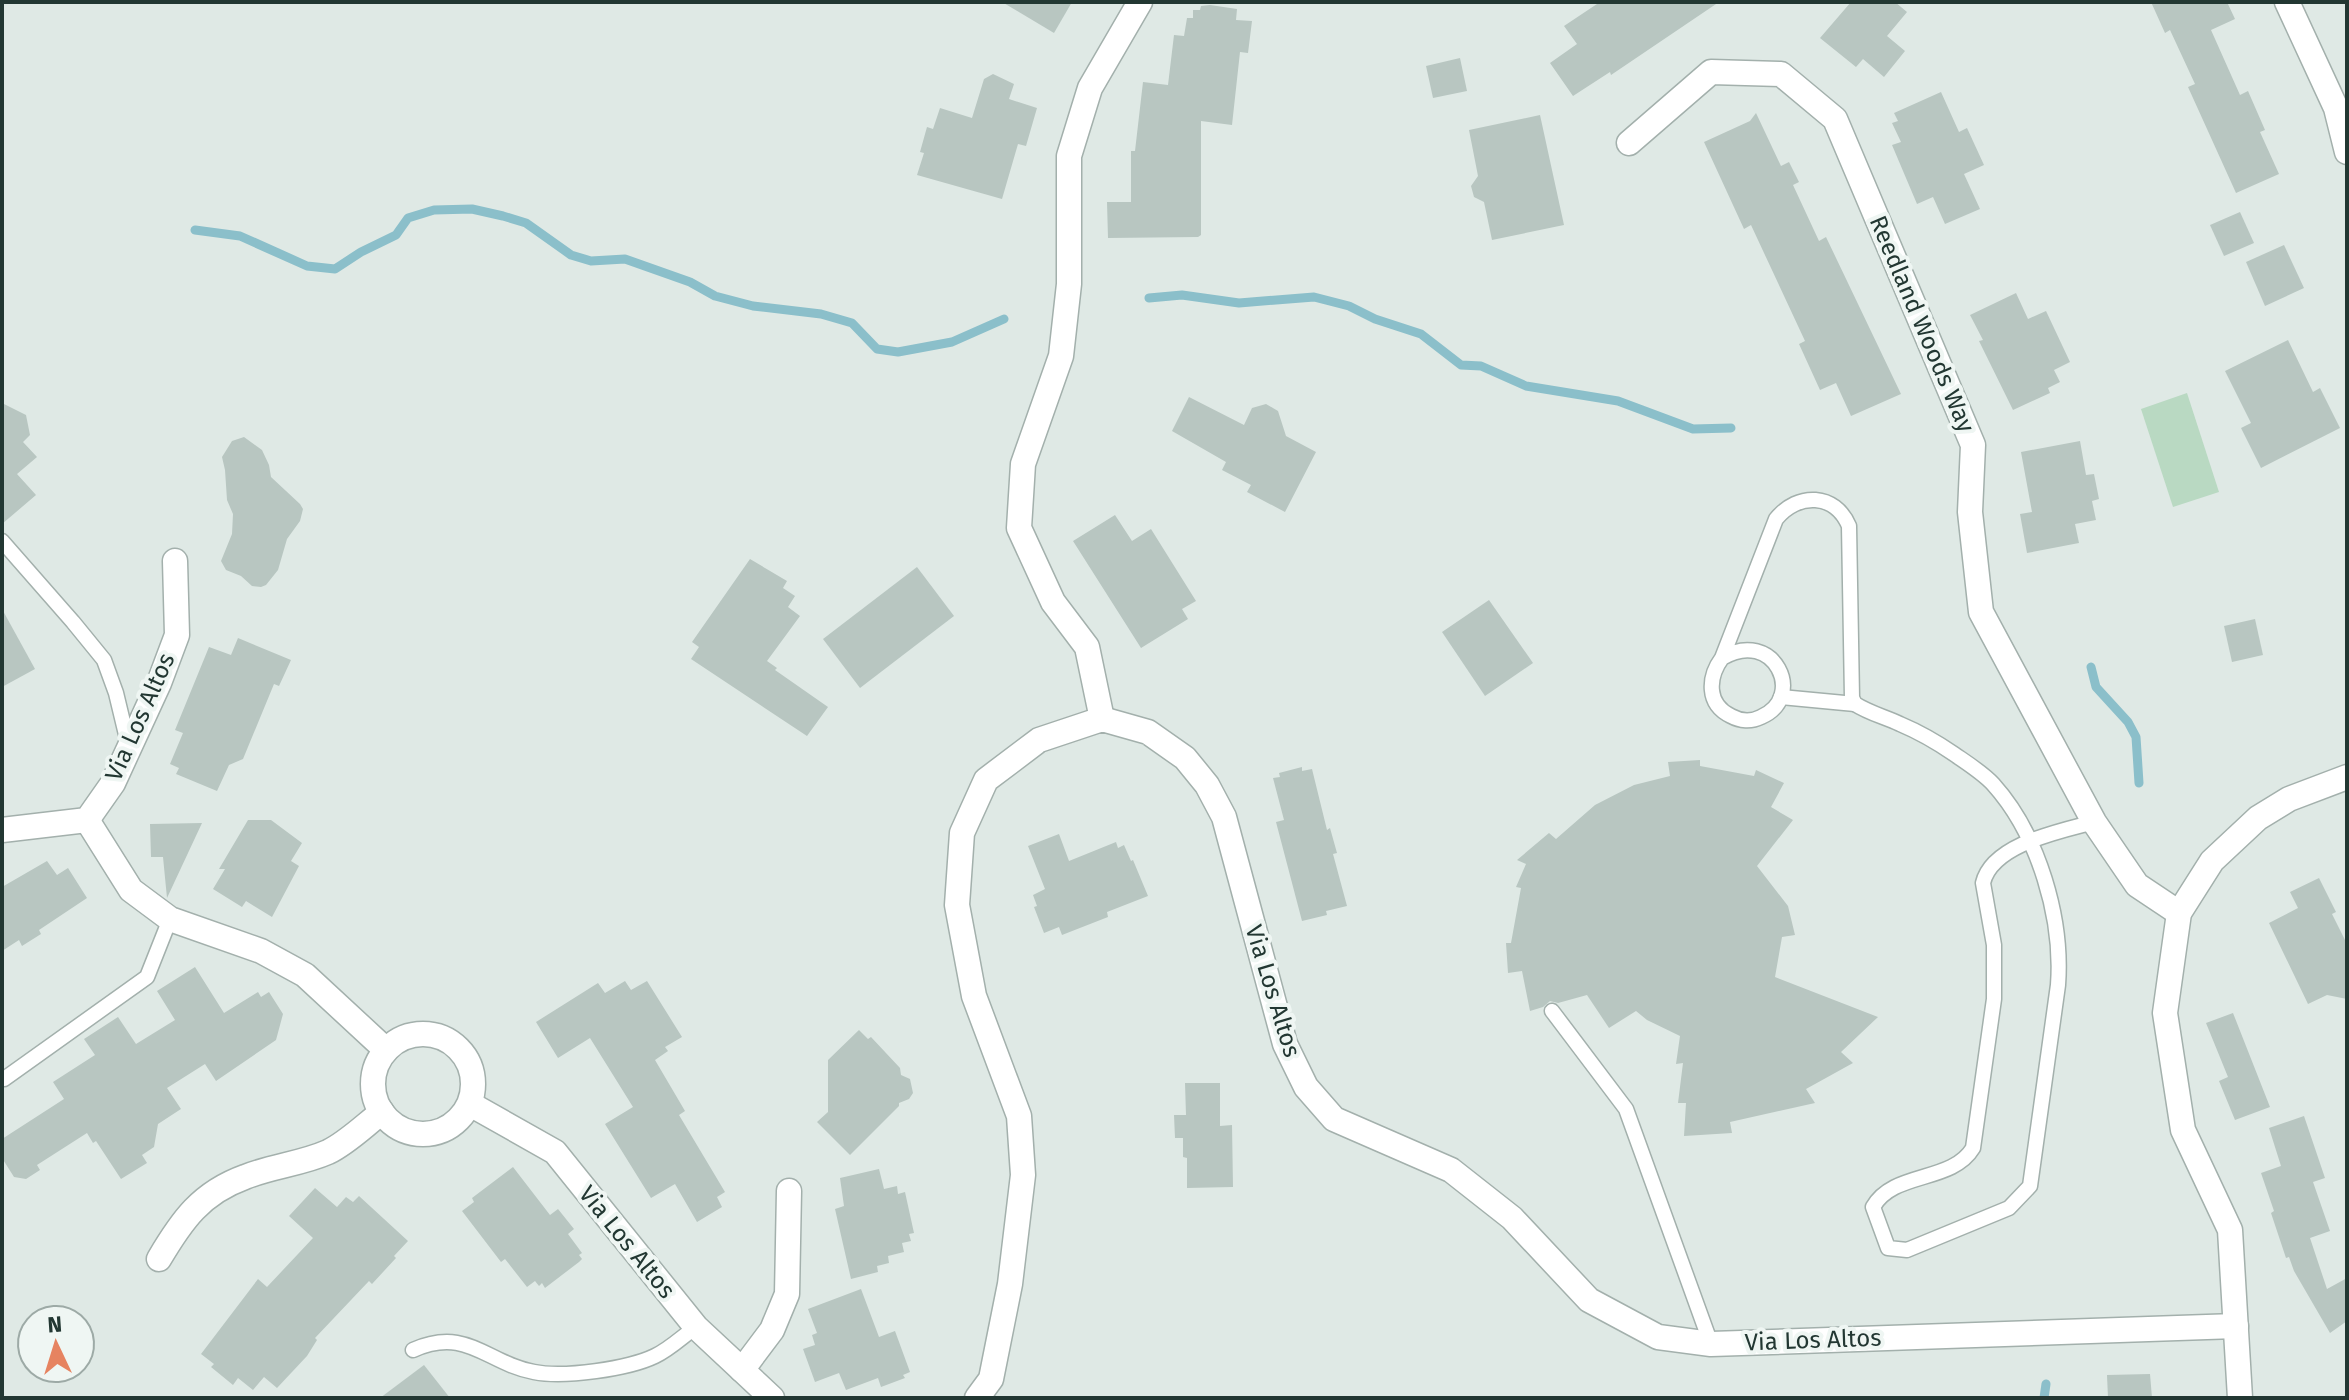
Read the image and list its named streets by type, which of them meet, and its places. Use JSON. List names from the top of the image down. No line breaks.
{"streets":{"street":["Reedland Woods Way","Via Los Altos"]},"north":"top"}
